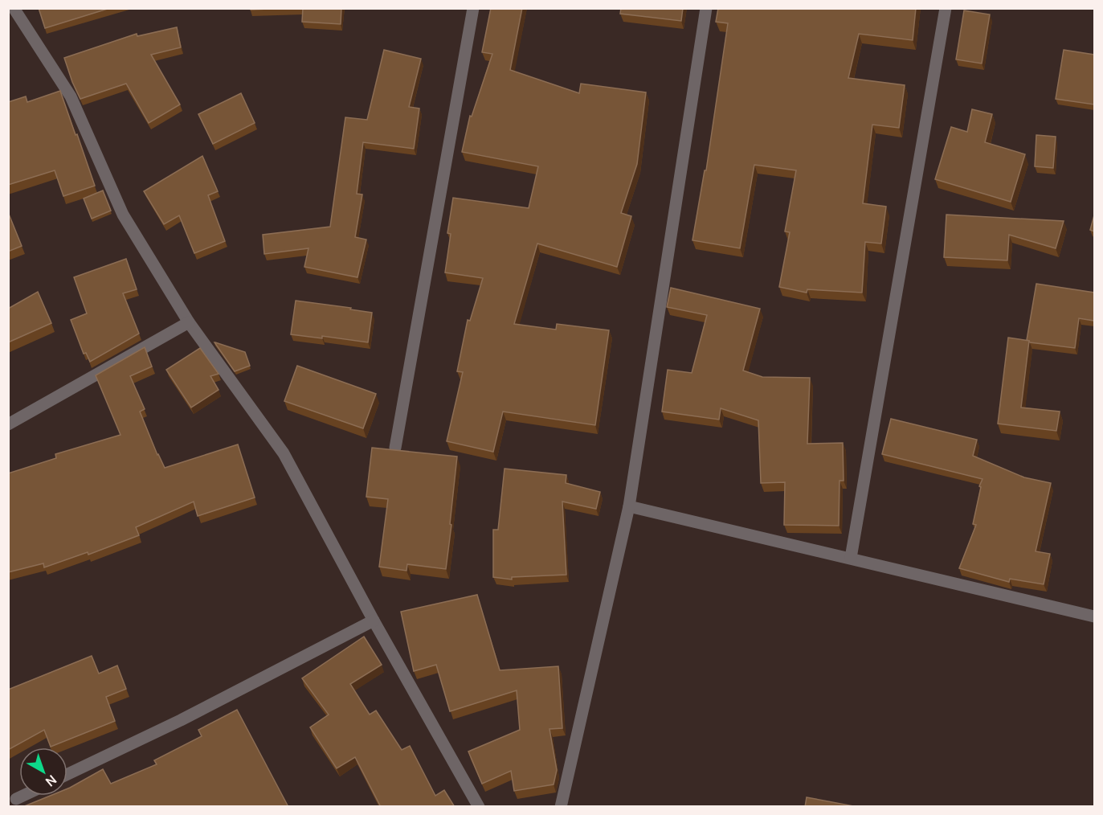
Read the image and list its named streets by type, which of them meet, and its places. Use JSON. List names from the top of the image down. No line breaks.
{"north":"bottom right"}
